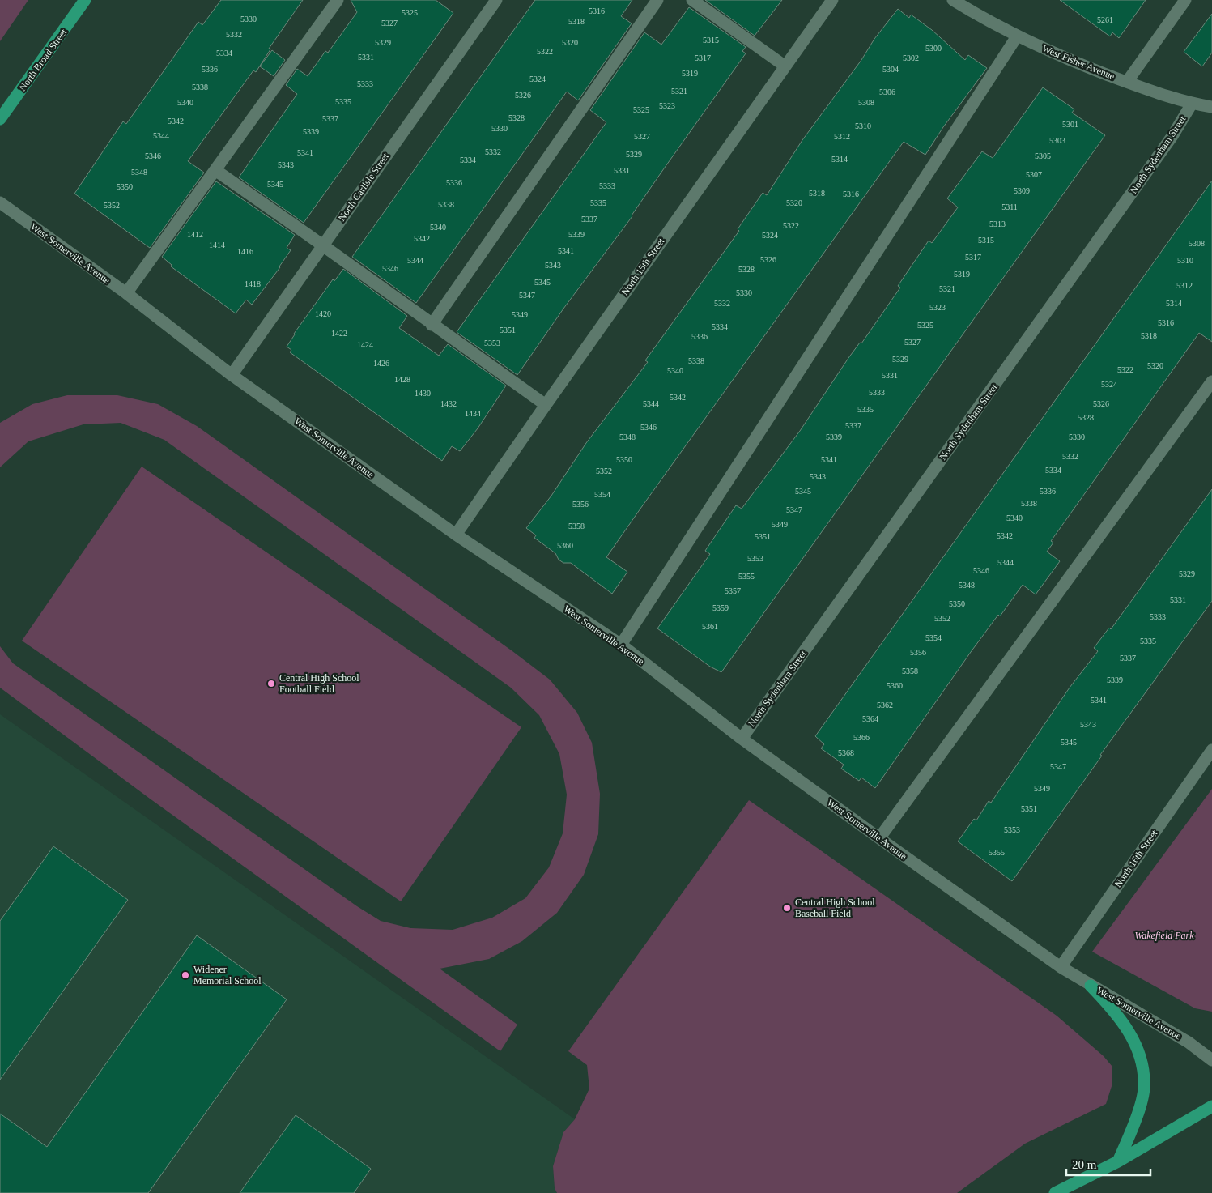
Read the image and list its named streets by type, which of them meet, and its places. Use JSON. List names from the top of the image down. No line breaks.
{"streets":{"main road":["North Broad Street"],"street":["West Fisher Avenue","North Sydenham Street","North Carlisle Street","West Somerville Avenue","North 15th Street","North 16th Street"]},"crossings":[["West Fisher Avenue","North Sydenham Street"],["North Sydenham Street","West Somerville Avenue"],["North Carlisle Street","West Somerville Avenue"],["West Somerville Avenue","North 15th Street"],["West Somerville Avenue","North 16th Street"]],"parks":["Wakefield Park"],"places":["Central High School Football Field","Central High School Baseball Field","Widener Memorial School"],"house_numbers":["5316","5325","5330","5261","5318","5327","5332","5315","5329","5320","5300","5322","5334","5331","5317","5302","5336","5304","5319","5324","5333","5338","5321","5306","5326","5335","5340","5308","5323","5325","5328","5337","5342","5301","5310","5330","5339","5344","5327","5312","5303","5332","5341","5329","5346","5305","5314","5334","5343","5331","5348","5307","5336","5345","5333","5350","5309","5318","5316","5335","5320","5338","5352","5311","5337","5313","5322","5340","1412","5339","5324","5342","5315","5308","1414","5341","1416","5317","5326","5344","5310","5343","5346","5328","5319","5345","1418","5312","5321","5330","5347","5332","5314","5323","1420","5349","5316","5325","5334","5351","1422","5318","5336","5327","5353","1424","5329","5338","1426","5320","5322","5340","5331","1428","5324","5333","1430","5342","1432","5344","5326","5335","1434","5328","5337","5346","5348","5339","5330","5332","5350","5341","5334","5352","5343","5345","5336","5354","5338","5356","5347","5340","5349","5358","5342","5351","5360","5353","5344","5346","5329","5355","5348","5357","5331","5350","5359","5333","5352","5361","5354","5335","5356","5337","5358","5339","5360","5341","5362","5364","5343","5366","5345","5368","5347","5349","5351","5353","5355"],"scale_bar":"20 m"}
